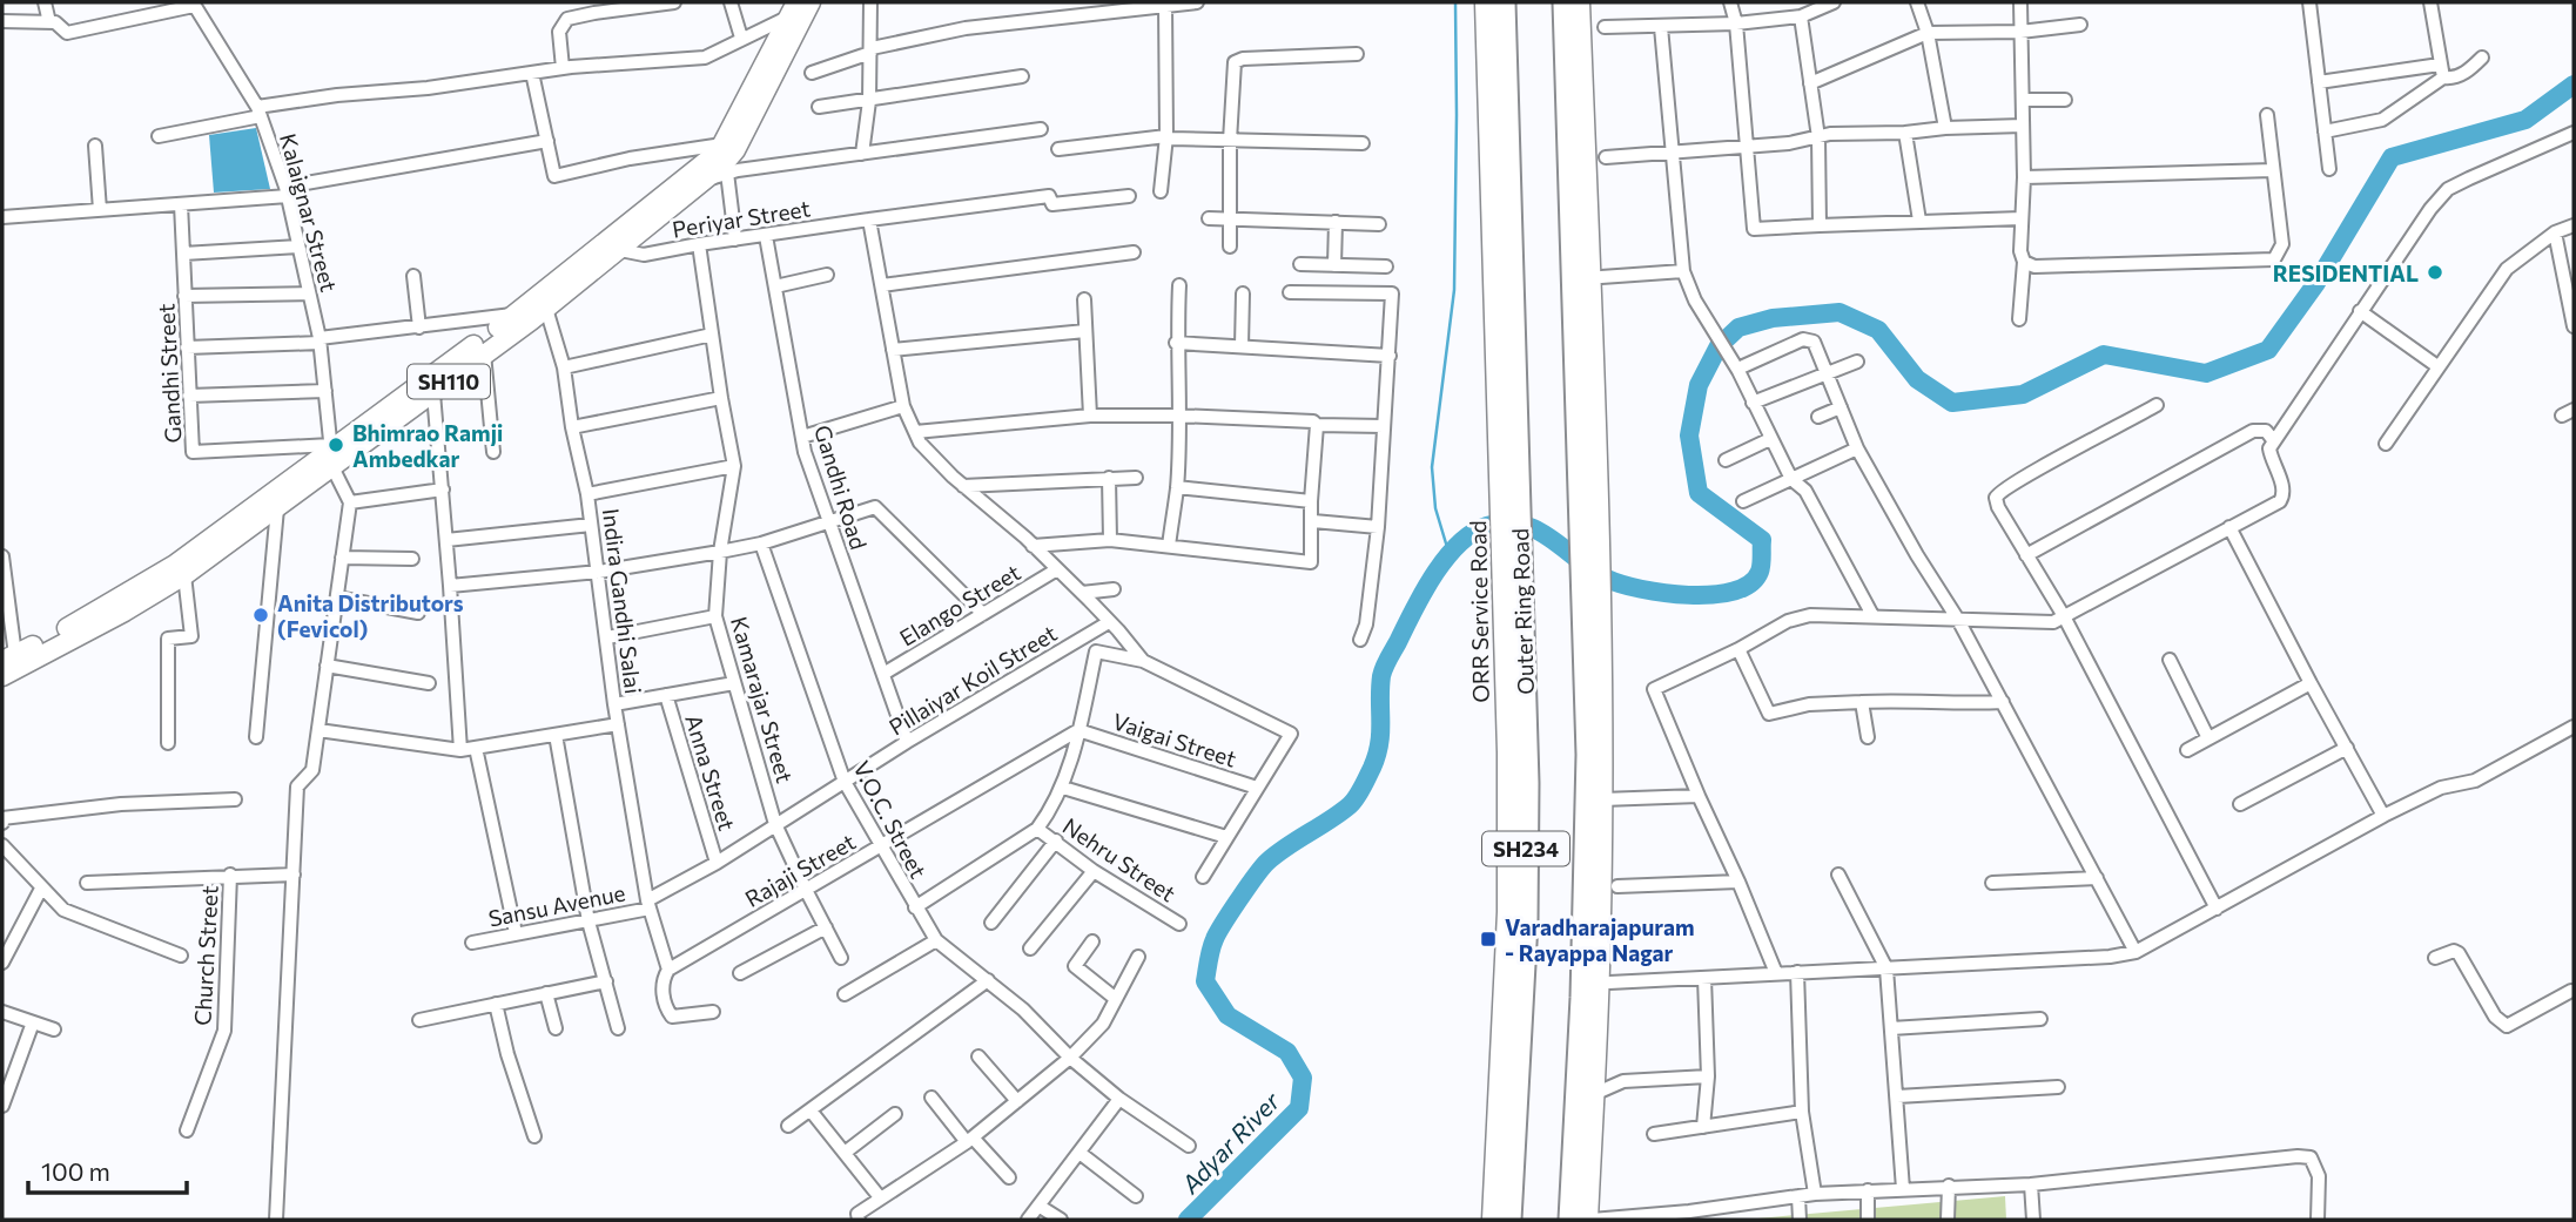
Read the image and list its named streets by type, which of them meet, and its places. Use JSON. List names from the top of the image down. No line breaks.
{"streets":{"highway":["Outer Ring Road","SH234"],"main road":["SH110","ORR Service Road"],"street":["Kalaignar Street","Periyar Street","Gandhi Street","Gandhi Road","Indira Gandhi Salai","Elango Street","Pillaiyar Koil Street","Kamarajar Street","Vaigai Street","Anna Street","V.O.C. Street","Nehru Street","Rajaji Street","Sansu Avenue","Church Street"]},"crossings":[["Kalaignar Street","Gandhi Street"],["Kalaignar Street","SH110"],["Periyar Street","SH110"],["Periyar Street","Gandhi Road"],["Periyar Street","Kamarajar Street"],["Gandhi Street","SH110"],["SH110","Indira Gandhi Salai"],["Gandhi Road","Elango Street"],["Gandhi Road","Pillaiyar Koil Street"],["Indira Gandhi Salai","Pillaiyar Koil Street"],["Indira Gandhi Salai","Rajaji Street"],["Indira Gandhi Salai","Sansu Avenue"],["ORR Service Road","Outer Ring Road"],["Pillaiyar Koil Street","Kamarajar Street"],["Pillaiyar Koil Street","Anna Street"],["Pillaiyar Koil Street","V.O.C. Street"],["Pillaiyar Koil Street","Sansu Avenue"],["Kamarajar Street","Rajaji Street"],["Vaigai Street","Rajaji Street"],["V.O.C. Street","Rajaji Street"]],"water":["Adyar River"],"places":{"other":["RESIDENTIAL","Bhimrao Ramji Ambedkar","Anita Distributors (Fevicol)"],"transit":["Varadharajapuram - Rayappa Nagar"]},"scale_bar":"100 m"}
